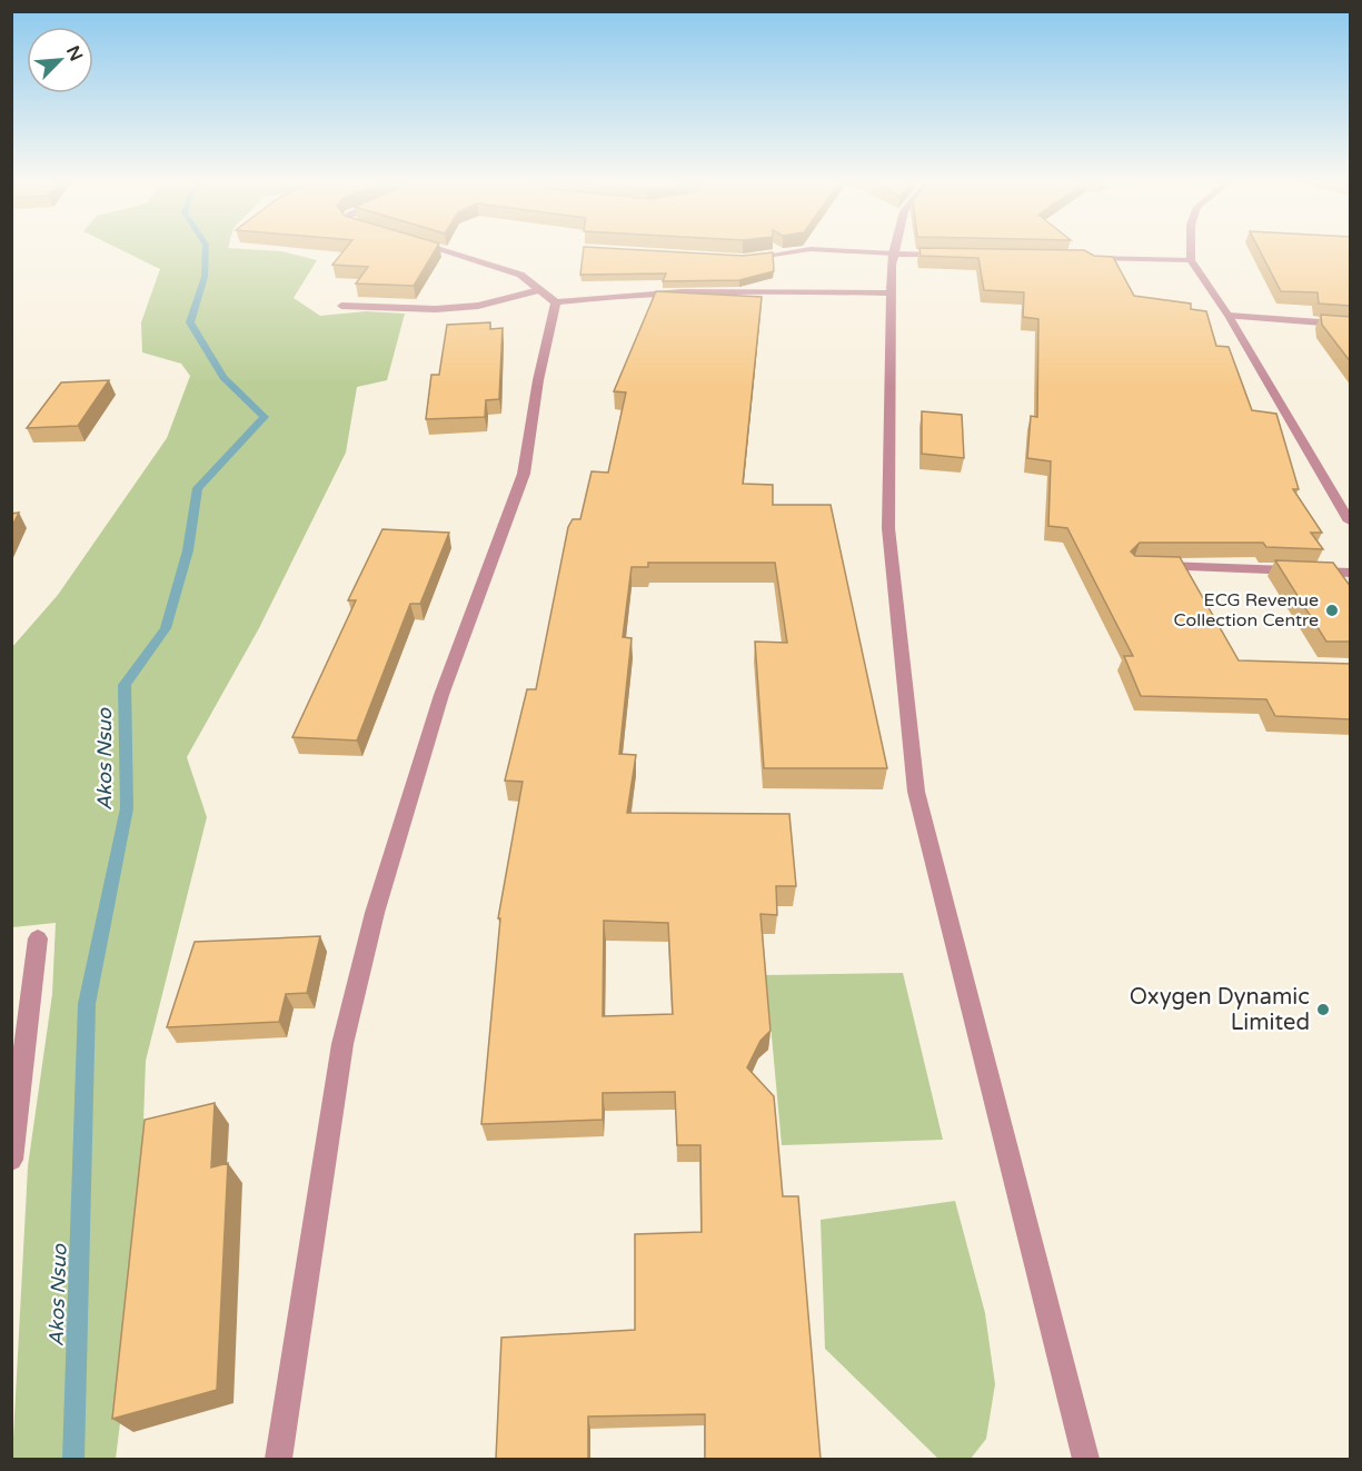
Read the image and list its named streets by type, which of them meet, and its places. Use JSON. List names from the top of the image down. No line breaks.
{"water":["Akos Nsuo"],"places":["ECG Revenue Collection Centre","Oxygen Dynamic Limited"],"north":"top right"}
